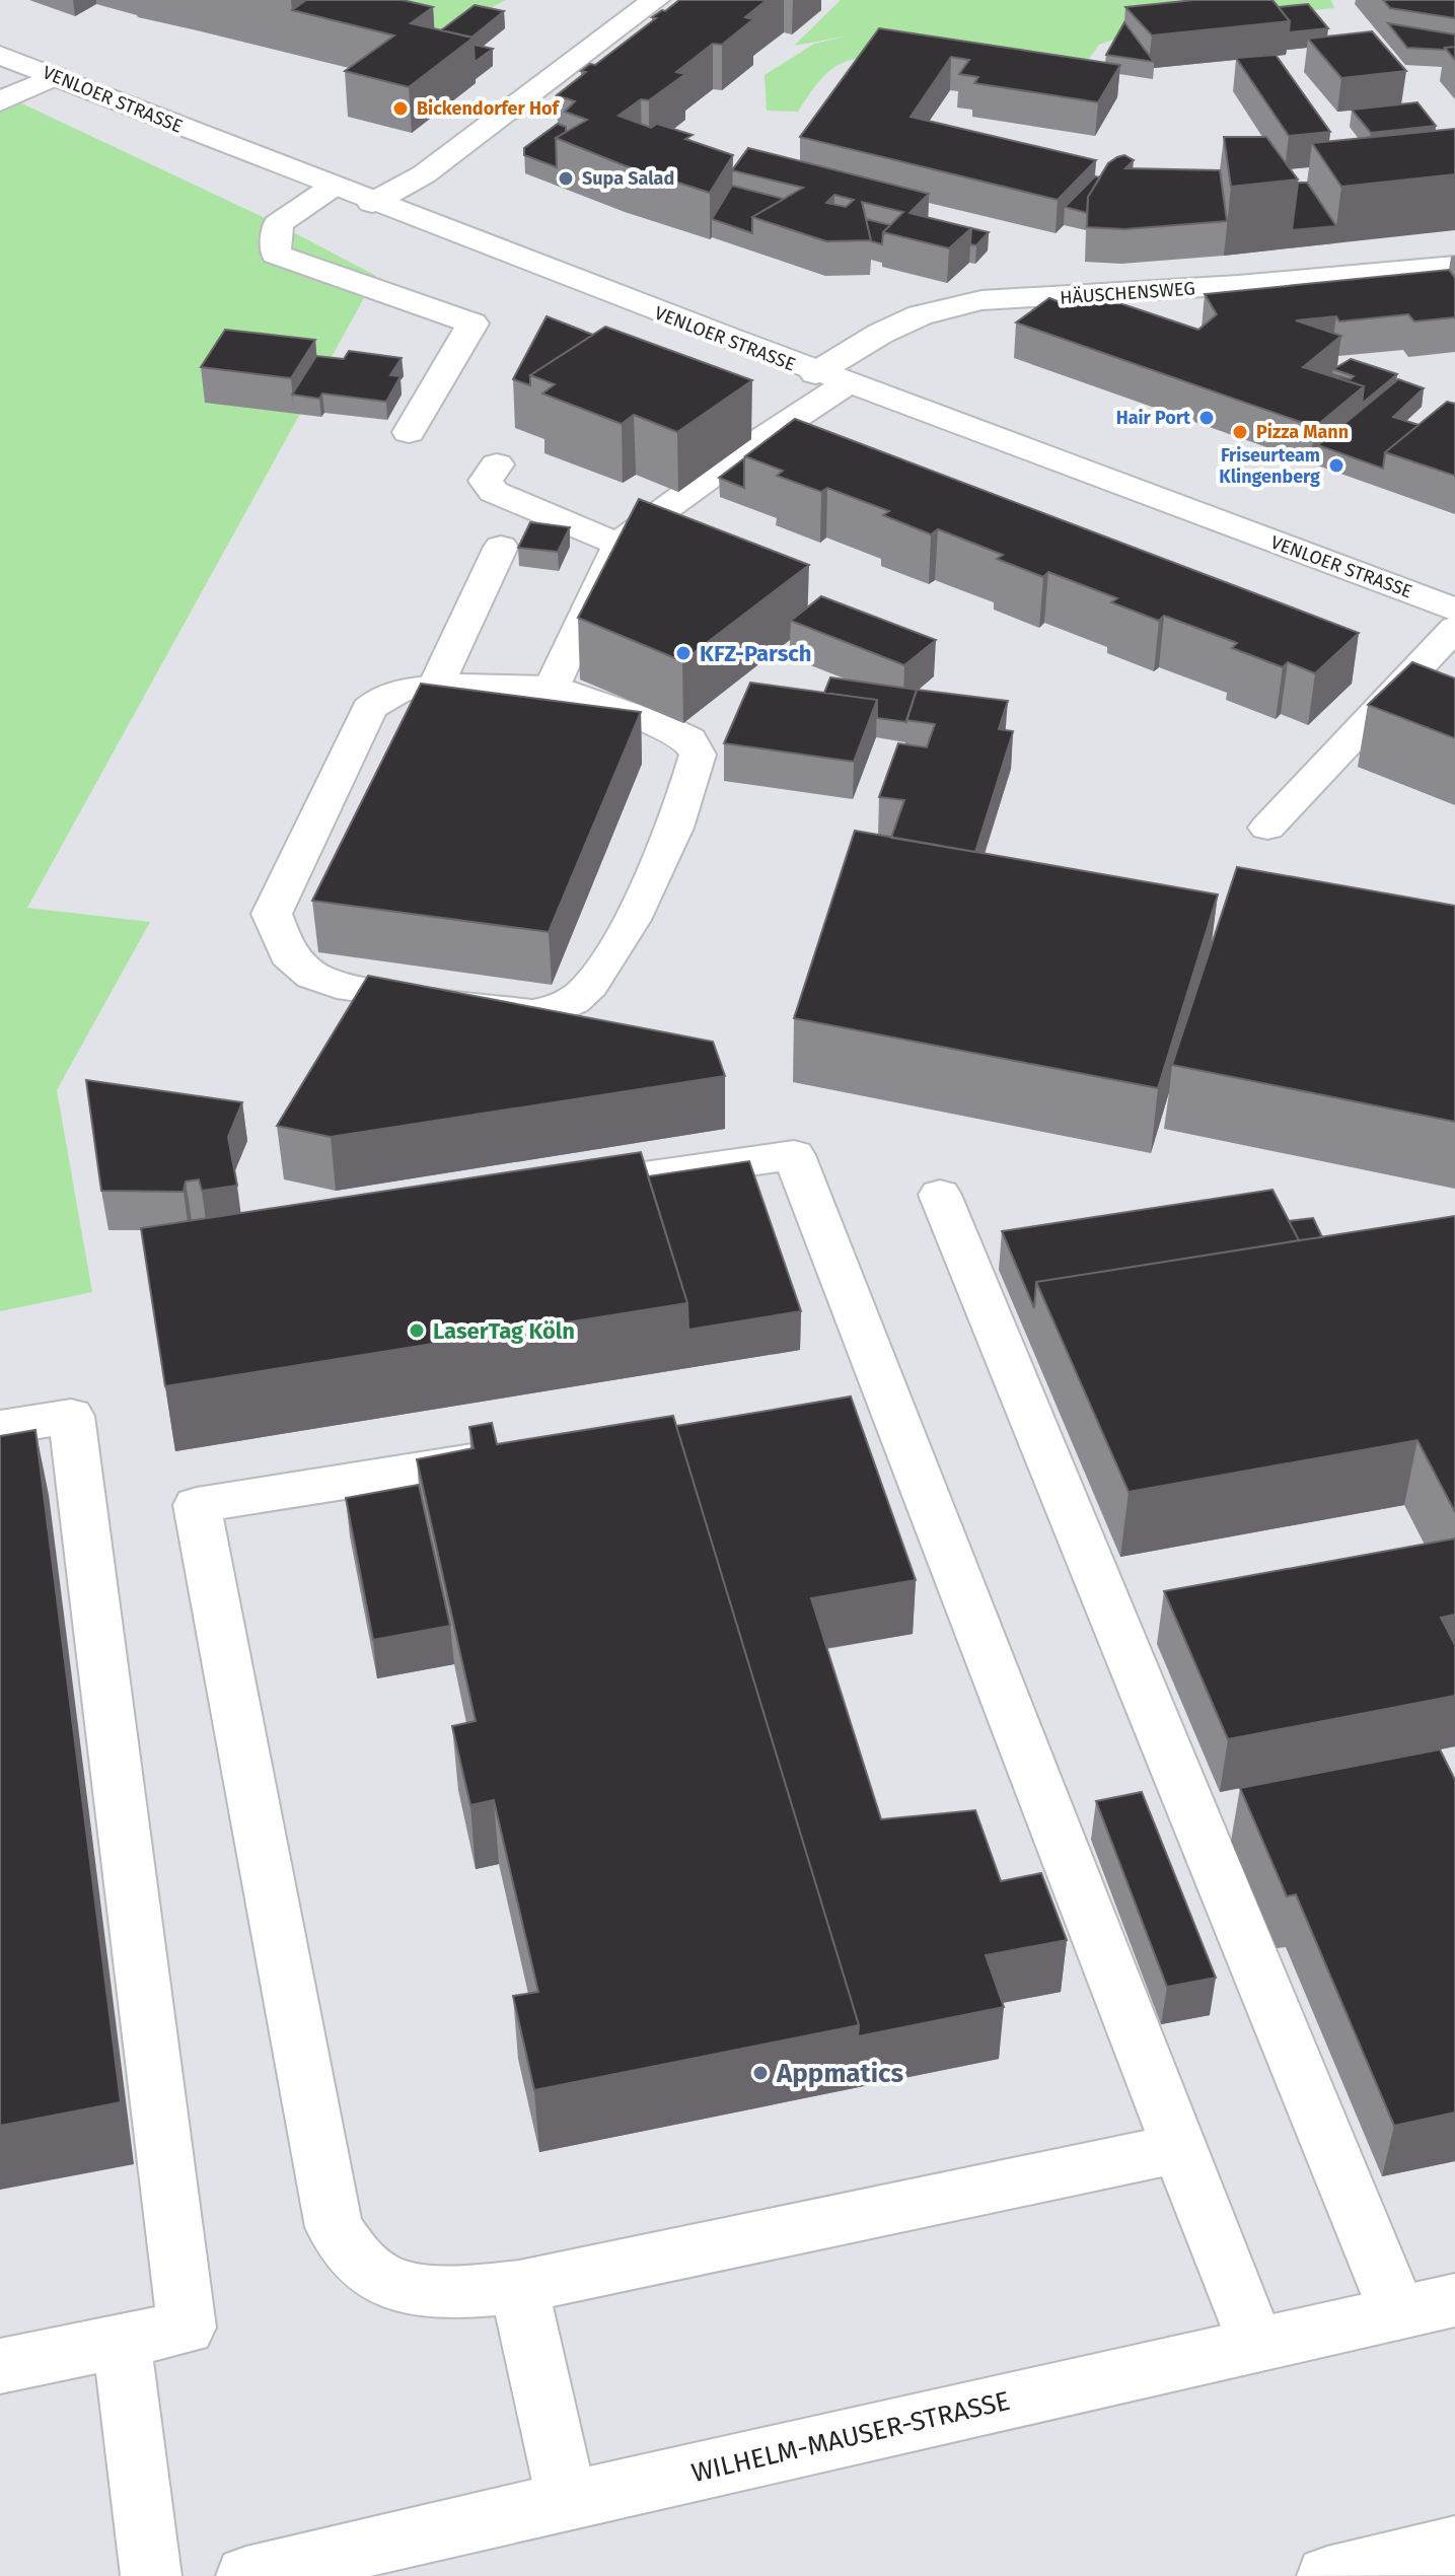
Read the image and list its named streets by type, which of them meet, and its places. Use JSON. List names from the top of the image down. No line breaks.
{"streets":{"street":["VENLOER STRASSE","HÄUSCHENSWEG","WILHELM-MAUSER-STRASSE"]},"crossings":[["VENLOER STRASSE","HÄUSCHENSWEG"]],"places":["Bickendorfer Hof","Supa Salad","Hair Port","Pizza Mann","Friseurteam Klingenberg","KFZ-Parsch","LaserTag Köln","Appmatics"]}
